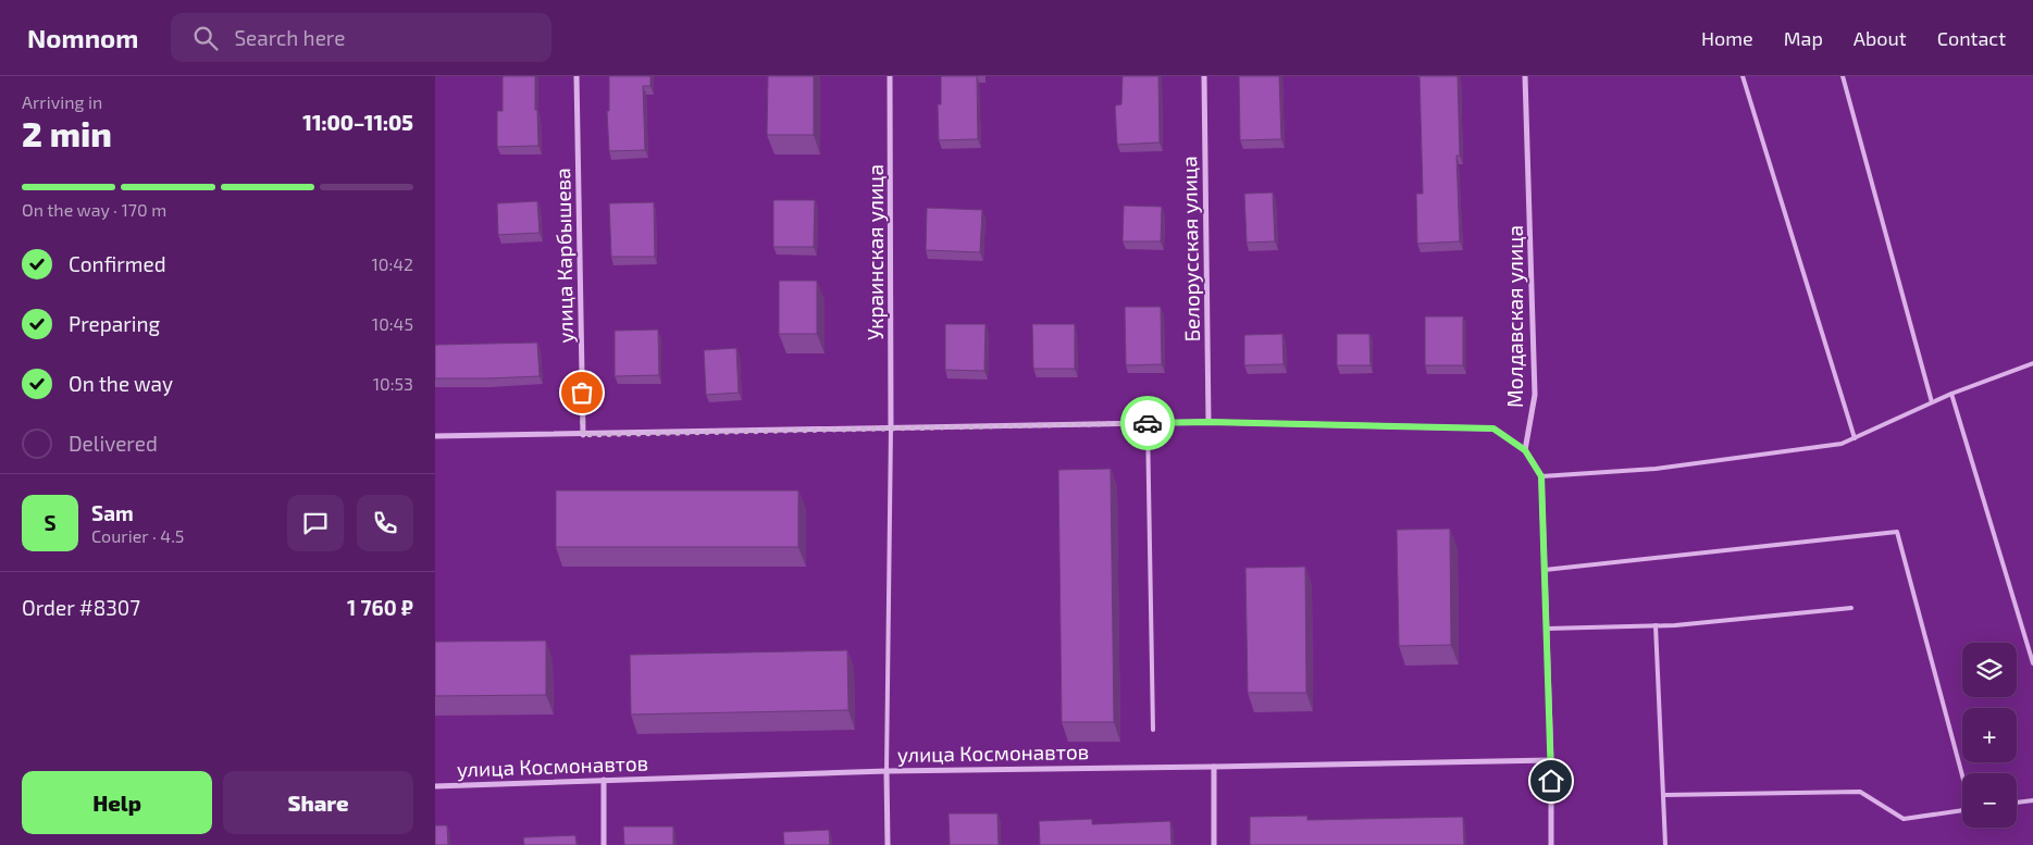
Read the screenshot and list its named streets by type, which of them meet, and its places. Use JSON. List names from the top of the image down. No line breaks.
{"streets":{"street":["Белорусская улица","Украинская улица","улица Карбышева","Молдавская улица","улица Космонавтов"]},"page":{"header":"Nomnom","search":"Search here","nav":["Home","Map","About","Contact"],"heading":["2 min","Arriving in","11:00–11:05"],"panel":["Sam","Courier · 4.5","Order #8307","1 760 ₽"],"bar":"On the way · 170 m","list":[["Confirmed","10:42"],["Preparing","10:45"],["On the way","10:53"],"Delivered"],"round":"S","map_buttons":["+","−"],"buttons":["Help","Share"]}}
